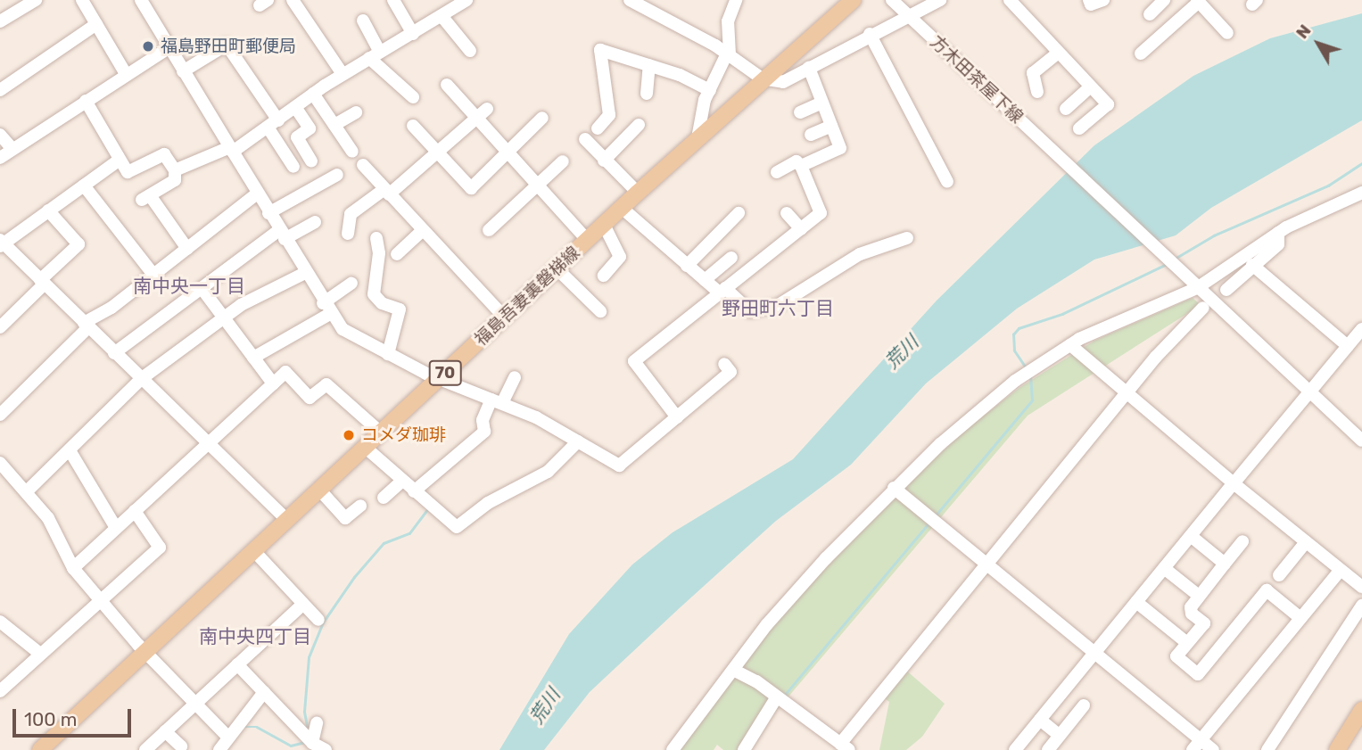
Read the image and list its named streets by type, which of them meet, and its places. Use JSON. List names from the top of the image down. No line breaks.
{"streets":{"main road":["福島吾妻裏磐梯線","70"],"street":["方木田茶屋下線"]},"districts":["南中央一丁目","野田町六丁目","南中央四丁目"],"water":["荒川"],"places":["福島野田町郵便局","コメダ珈琲"],"scale_bar":"100 m","north":"top left"}
